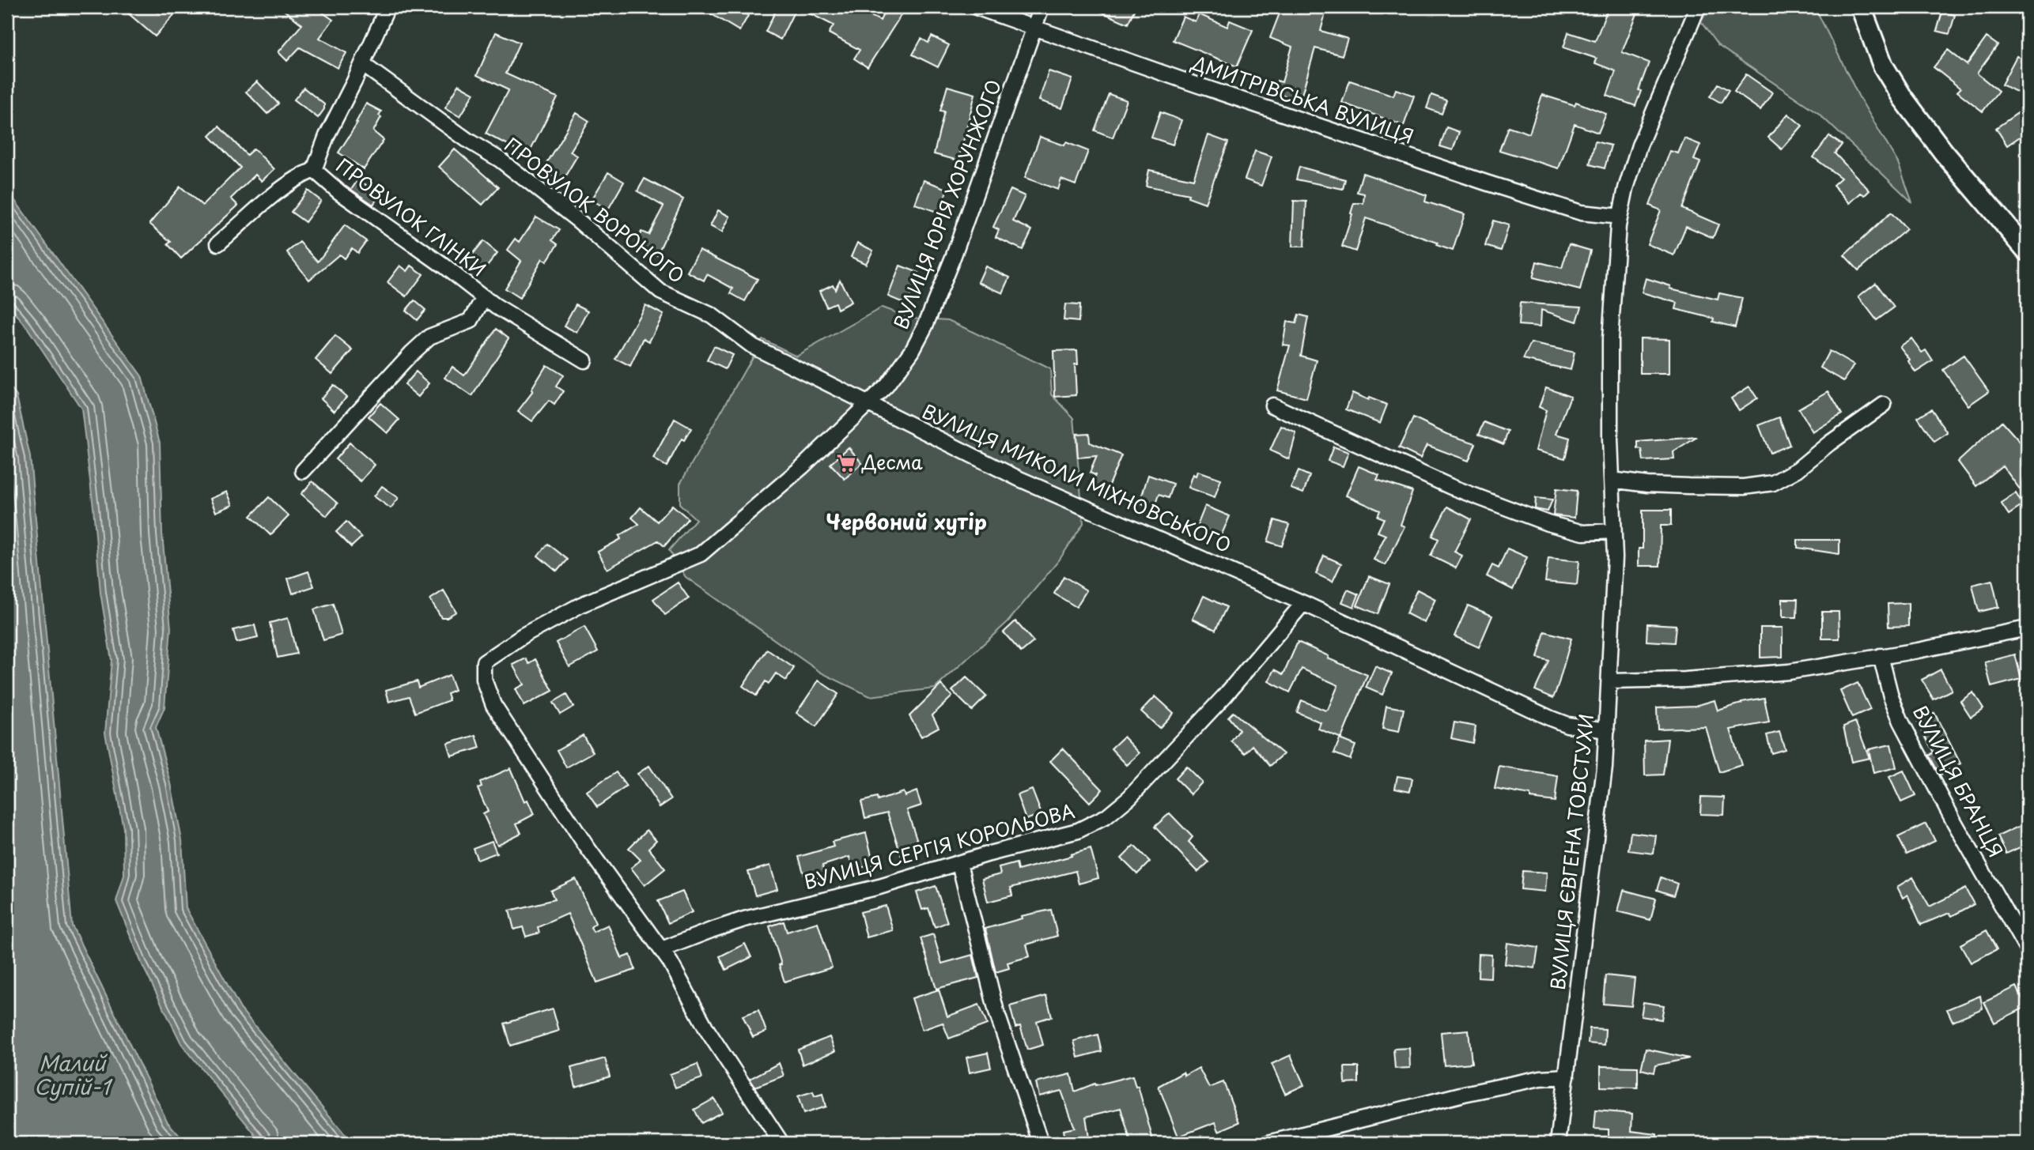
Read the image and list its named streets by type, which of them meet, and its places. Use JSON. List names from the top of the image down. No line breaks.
{"streets":{"street":["ДМИТРІВСЬКА ВУЛИЦЯ","ВУЛИЦЯ ЮРІЯ ХОРУНЖОГО","ПРОВУЛОК ВОРОНОГО","ПРОВУЛОК ГЛІНКИ","ВУЛИЦЯ МИКОЛИ МІХНОВСЬКОГО","ВУЛИЦЯ БРАНЦЯ","ВУЛИЦЯ СЕРГІЯ КОРОЛЬОВА","ВУЛИЦЯ ЄВГЕНА ТОВСТУХИ"]},"crossings":[["ДМИТРІВСЬКА ВУЛИЦЯ","ВУЛИЦЯ ЮРІЯ ХОРУНЖОГО"],["ДМИТРІВСЬКА ВУЛИЦЯ","ВУЛИЦЯ ЄВГЕНА ТОВСТУХИ"],["ВУЛИЦЯ ЮРІЯ ХОРУНЖОГО","ПРОВУЛОК ВОРОНОГО"],["ВУЛИЦЯ ЮРІЯ ХОРУНЖОГО","ВУЛИЦЯ МИКОЛИ МІХНОВСЬКОГО"],["ПРОВУЛОК ВОРОНОГО","ПРОВУЛОК ГЛІНКИ"],["ПРОВУЛОК ВОРОНОГО","ВУЛИЦЯ МИКОЛИ МІХНОВСЬКОГО"],["ВУЛИЦЯ МИКОЛИ МІХНОВСЬКОГО","ВУЛИЦЯ СЕРГІЯ КОРОЛЬОВА"],["ВУЛИЦЯ МИКОЛИ МІХНОВСЬКОГО","ВУЛИЦЯ ЄВГЕНА ТОВСТУХИ"]],"districts":["Червоний хутір"],"water":["Малий Супій-1"],"places":{"supermarket":["Десма"]}}
